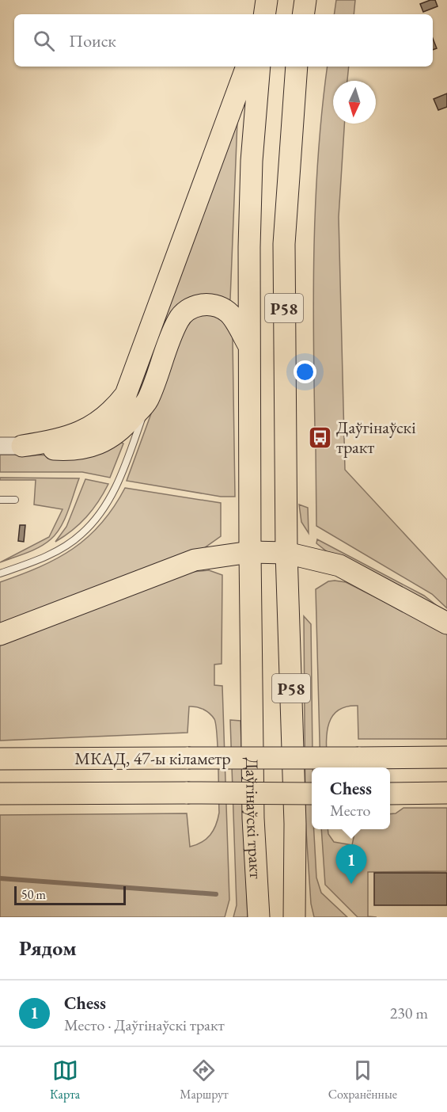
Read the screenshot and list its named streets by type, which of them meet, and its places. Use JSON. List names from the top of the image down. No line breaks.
{"streets":{"main road":["Р58","МКАД, 47-ы кіламетр","Даўгінаўскі тракт"]},"crossings":[["Р58","Даўгінаўскі тракт"]],"places":{"bus stop":["Даўгінаўскі тракт"]},"scale_bar":"50 m","north":"bottom","page":{"search":"Поиск","popup":["Chess","Место"],"pins":"1","scale":"50 m","heading":"Рядом","list":[{"mark":"1","name":"Chess","note":"Место · Даўгінаўскі тракт","value":"230 m"}],"nav":["Карта","Маршрут","Сохранённые"]}}
